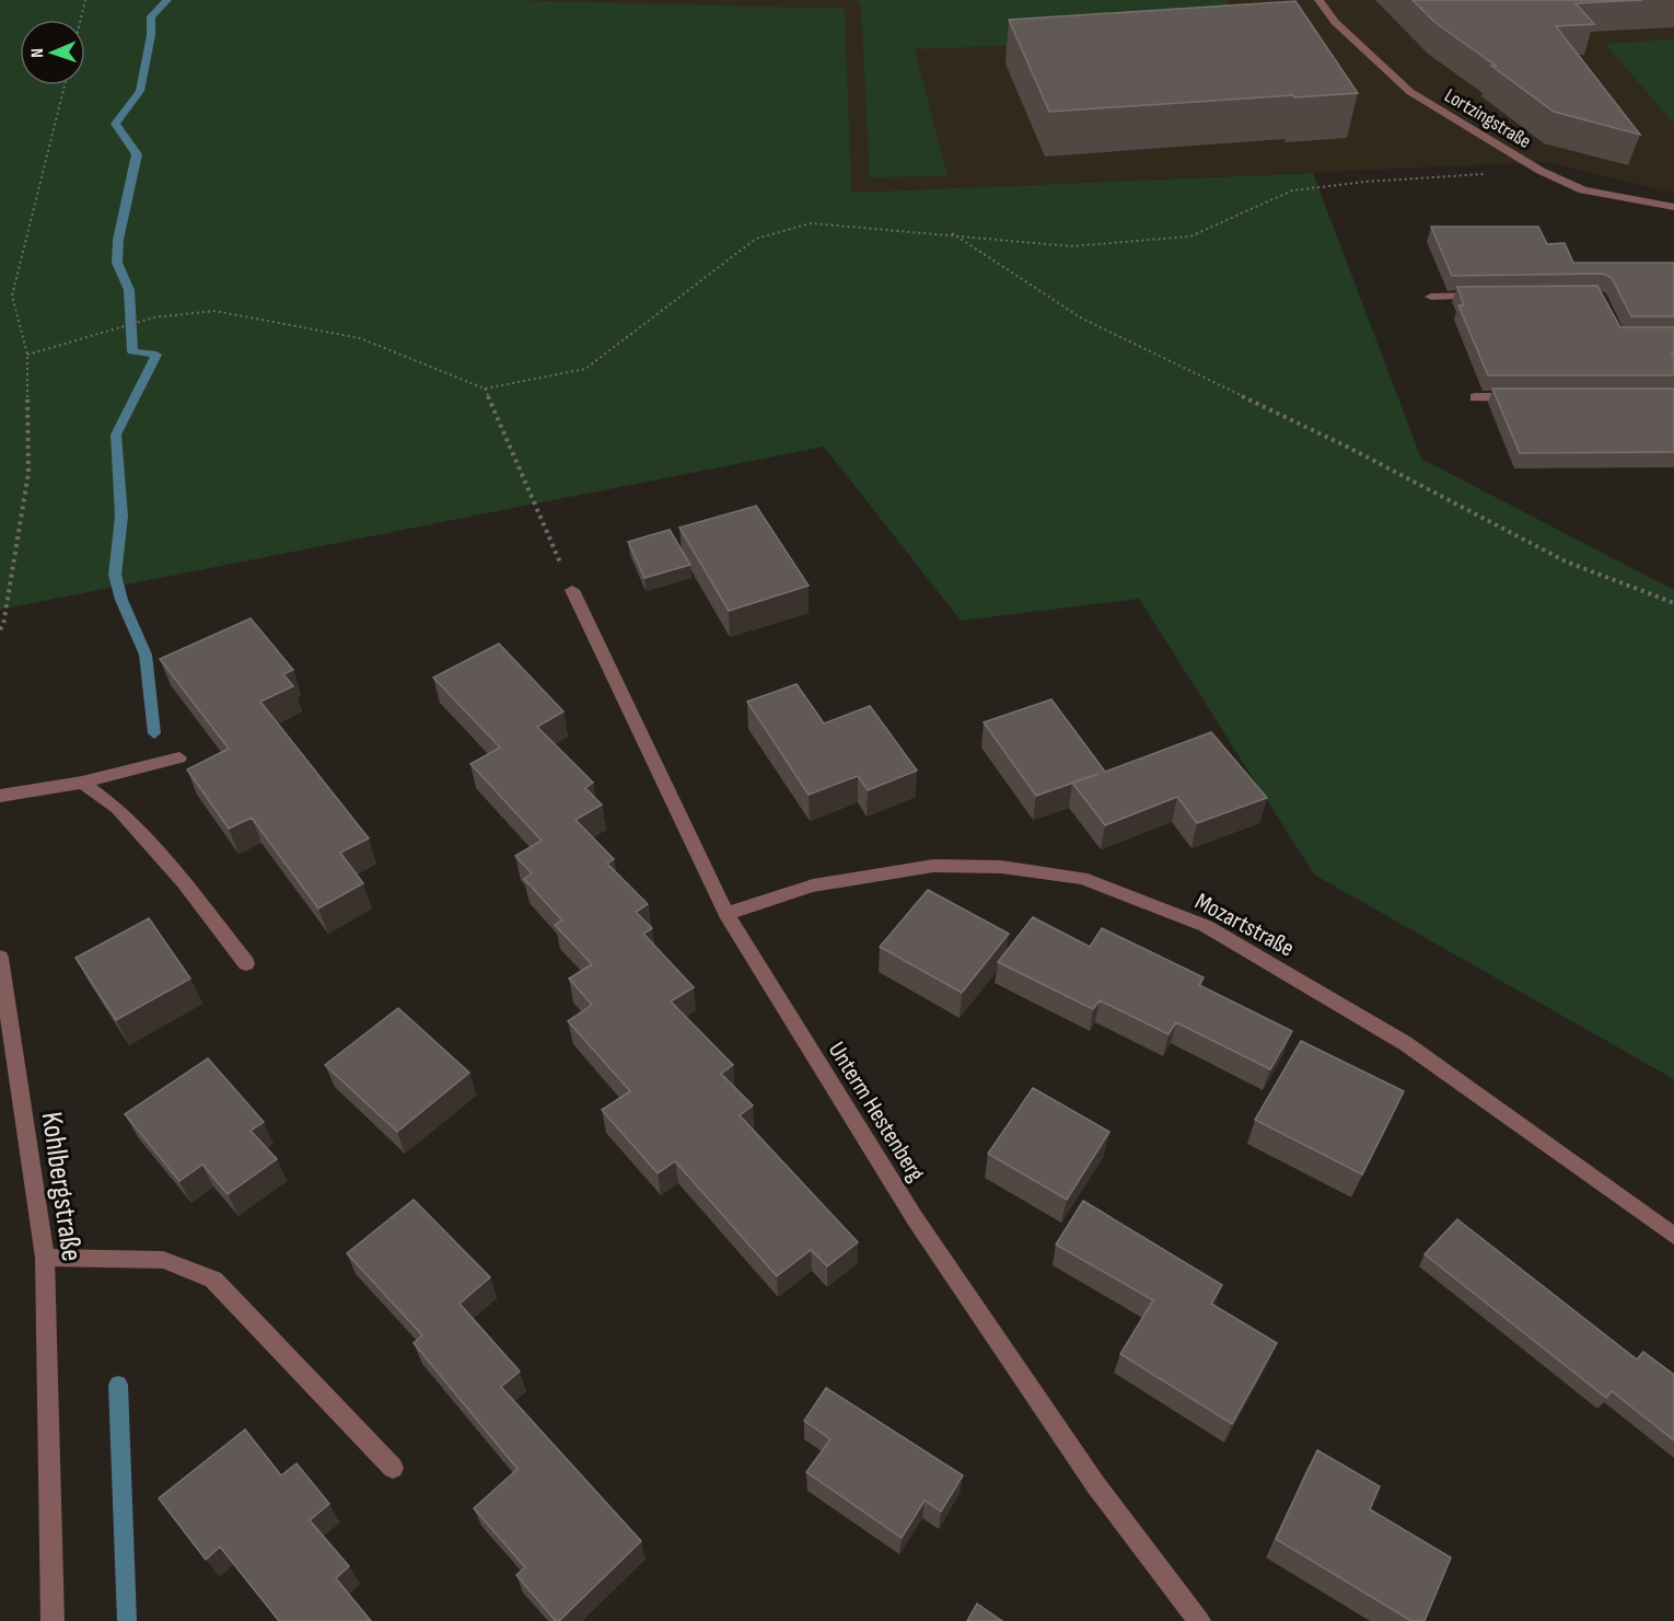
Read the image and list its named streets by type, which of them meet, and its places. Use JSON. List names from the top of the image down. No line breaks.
{"streets":{"street":["Lortzingstraße","Mozartstraße","Unterm Hestenberg","Kohlbergstraße"]},"crossings":[["Mozartstraße","Unterm Hestenberg"]],"north":"left"}
